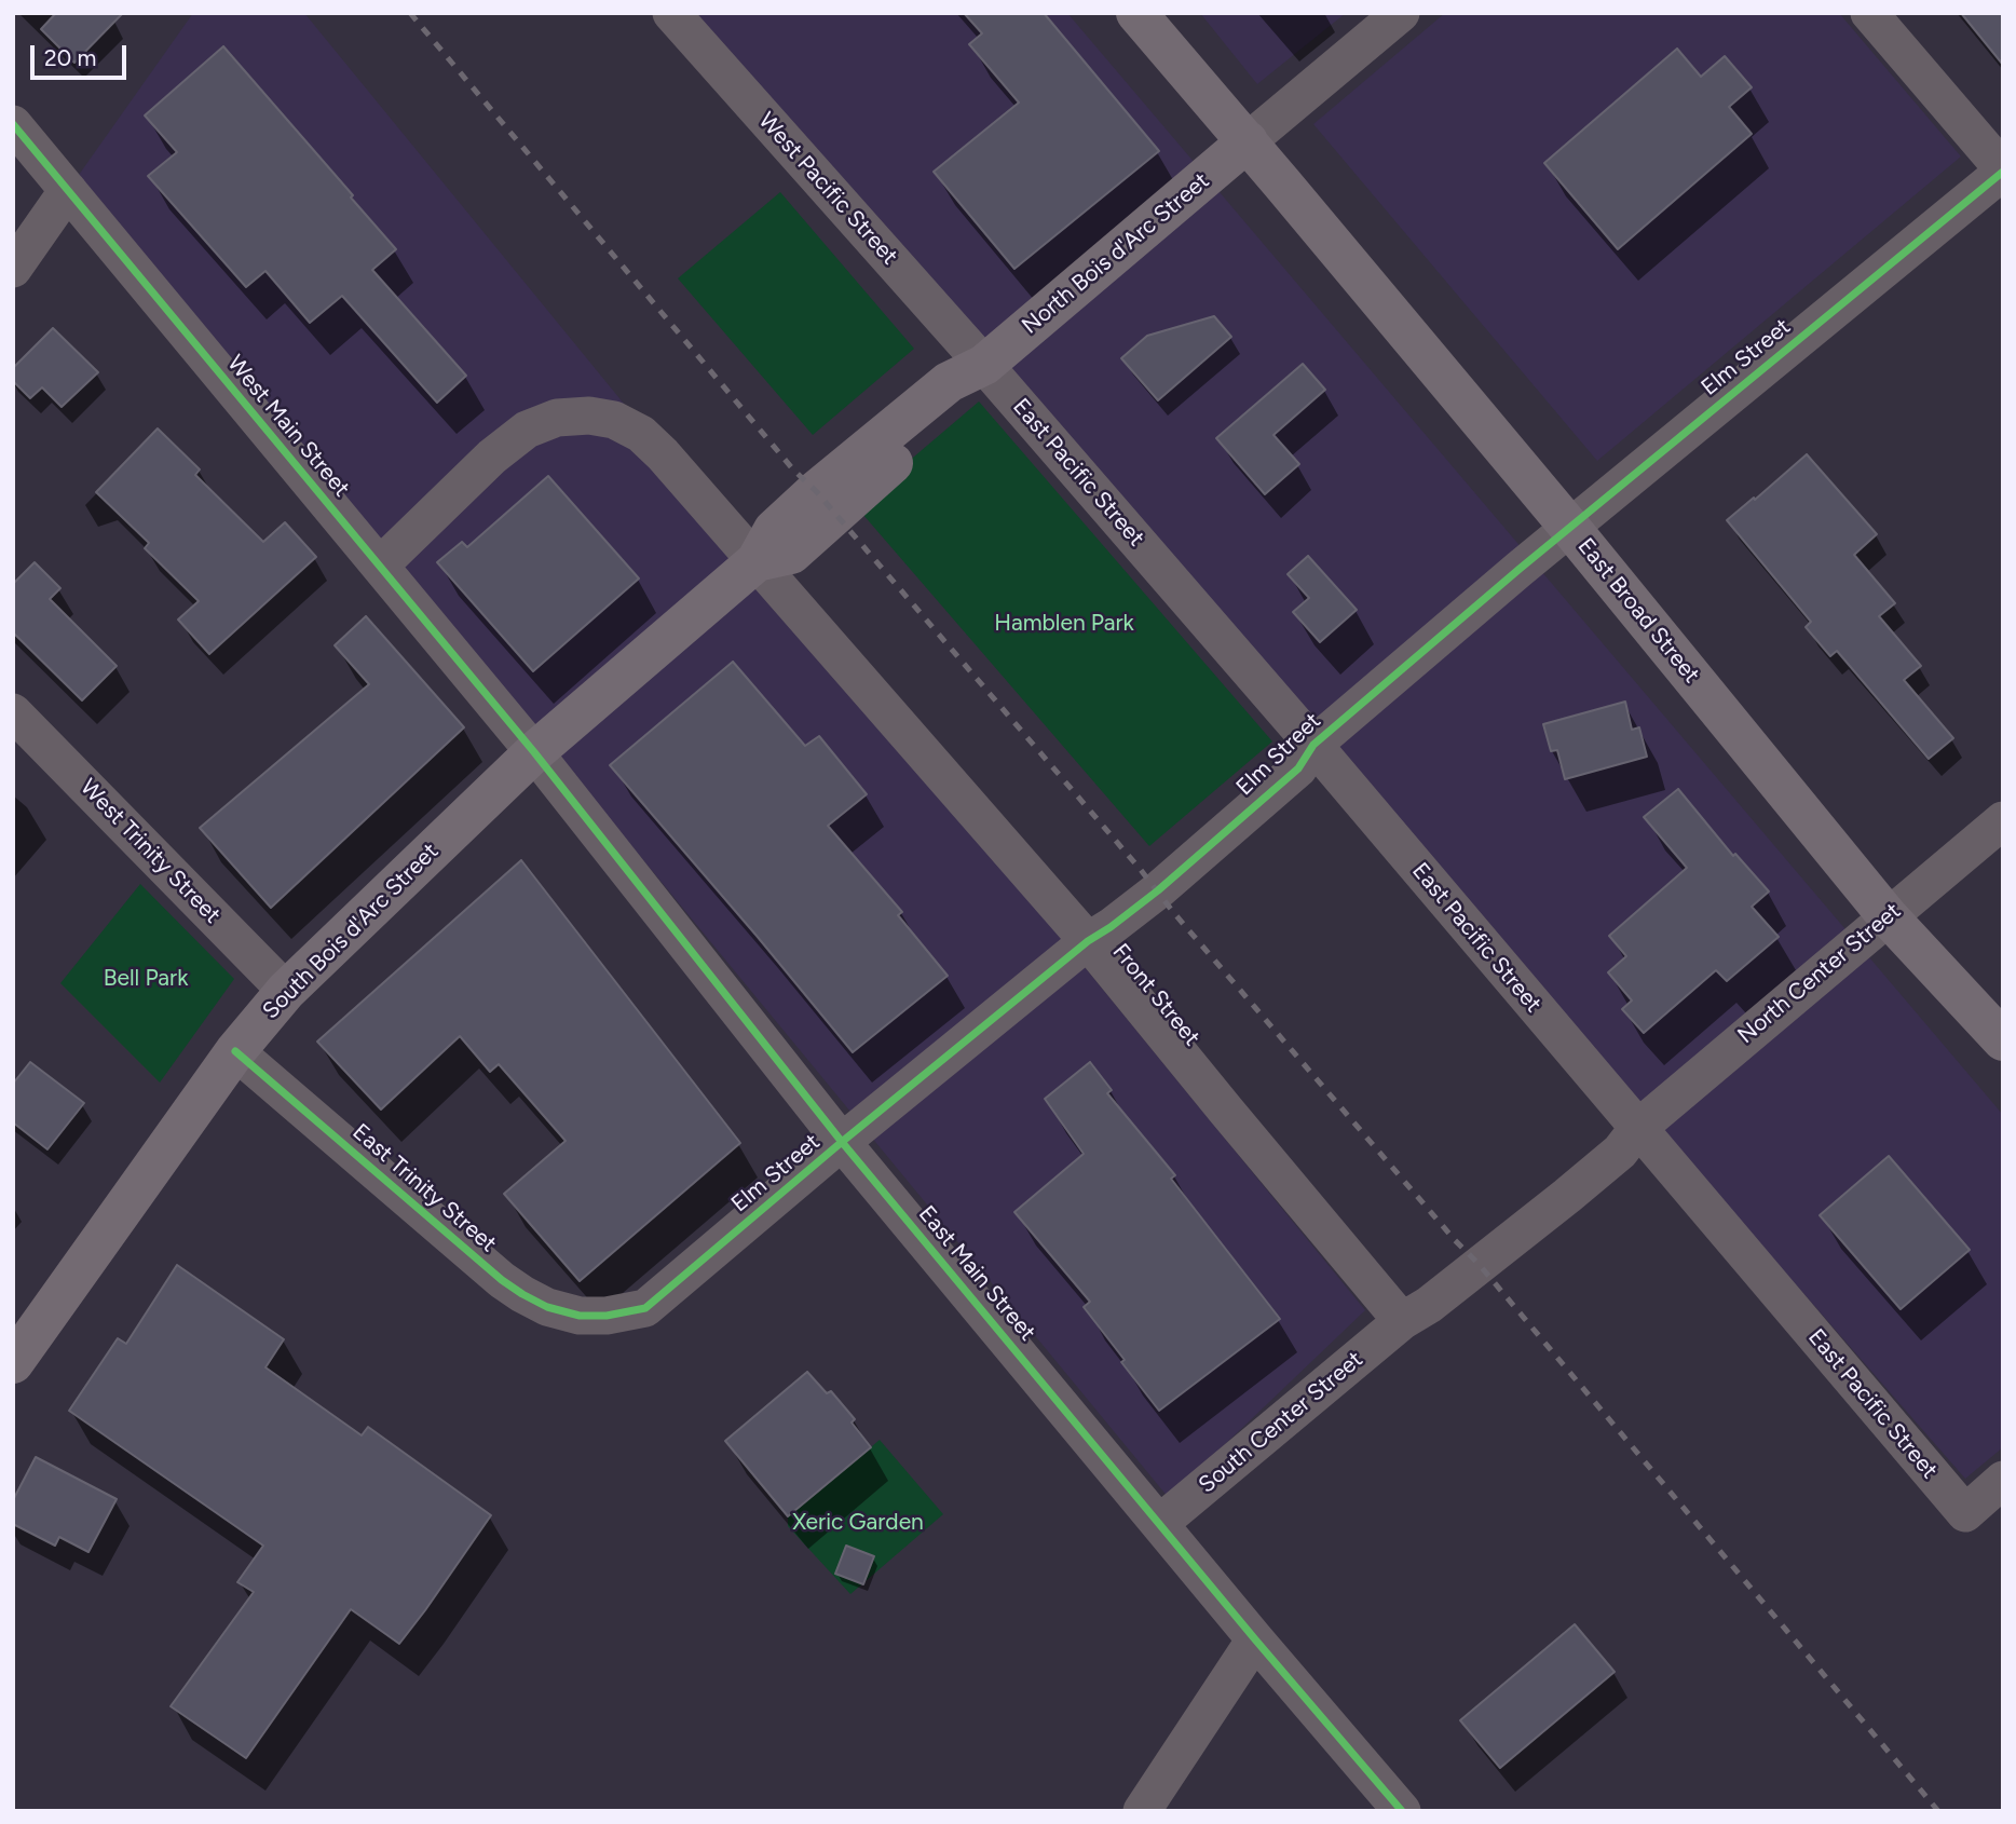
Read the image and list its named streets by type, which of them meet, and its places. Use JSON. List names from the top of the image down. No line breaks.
{"streets":{"main road":["North Bois d'Arc Street","East Broad Street","South Bois d'Arc Street"],"street":["West Pacific Street","Elm Street","West Main Street","East Pacific Street","West Trinity Street","North Center Street","Front Street","East Trinity Street","East Main Street","South Center Street"]},"crossings":[["West Pacific Street","North Bois d'Arc Street"],["West Pacific Street","East Pacific Street"],["North Bois d'Arc Street","East Pacific Street"],["North Bois d'Arc Street","East Broad Street"],["North Bois d'Arc Street","South Bois d'Arc Street"],["Elm Street","East Pacific Street"],["Elm Street","East Broad Street"],["Elm Street","Front Street"],["Elm Street","East Trinity Street"],["Elm Street","East Main Street"],["West Main Street","South Bois d'Arc Street"],["West Main Street","Front Street"],["West Main Street","East Main Street"],["East Pacific Street","North Center Street"],["East Broad Street","North Center Street"],["West Trinity Street","South Bois d'Arc Street"],["South Bois d'Arc Street","Front Street"],["South Bois d'Arc Street","East Trinity Street"],["South Bois d'Arc Street","East Main Street"],["North Center Street","South Center Street"],["Front Street","South Center Street"],["East Main Street","South Center Street"]],"parks":["Hamblen Park","Bell Park","Xeric Garden"],"scale_bar":"20 m"}
